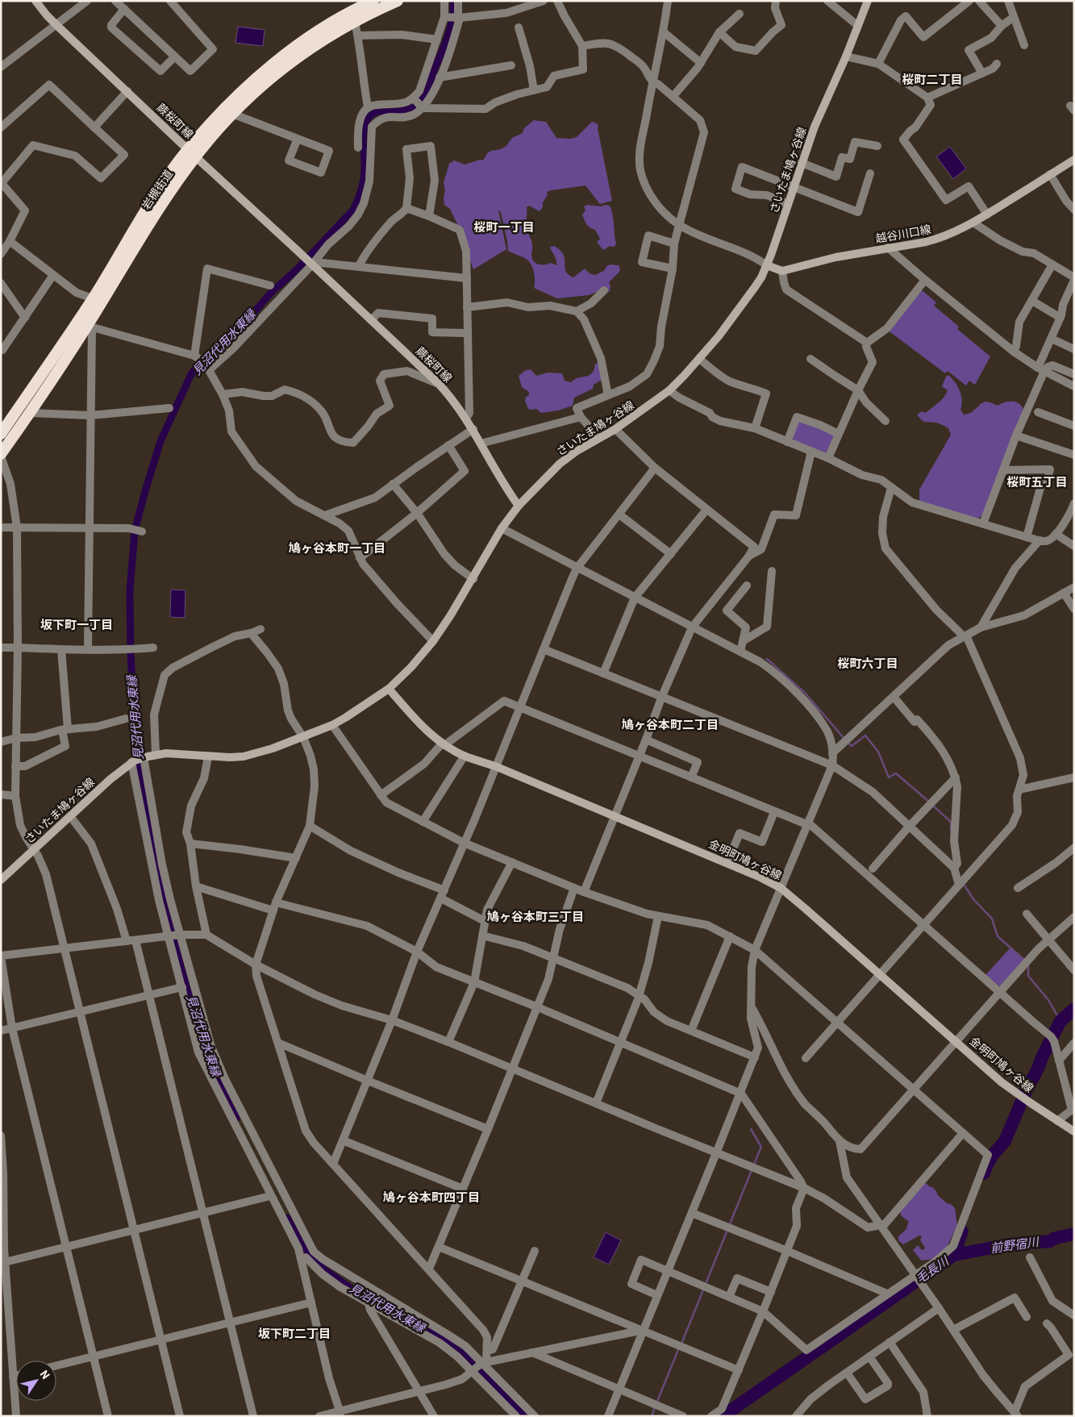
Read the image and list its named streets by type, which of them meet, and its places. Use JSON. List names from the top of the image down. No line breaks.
{"streets":{"highway":["岩槻街道"],"main road":["蕨桜町線","さいたま鳩ヶ谷線","越谷川口線","金明町鳩ヶ谷線"]},"crossings":[["蕨桜町線","さいたま鳩ヶ谷線"],["蕨桜町線","岩槻街道"],["さいたま鳩ヶ谷線","金明町鳩ヶ谷線"]],"districts":["桜町二丁目","桜町一丁目","桜町五丁目","鳩ヶ谷本町一丁目","坂下町一丁目","桜町六丁目","鳩ヶ谷本町二丁目","鳩ヶ谷本町三丁目","鳩ヶ谷本町四丁目","坂下町二丁目"],"water":["見沼代用水東縁","前野宿川","毛長川"],"north":"top right"}
